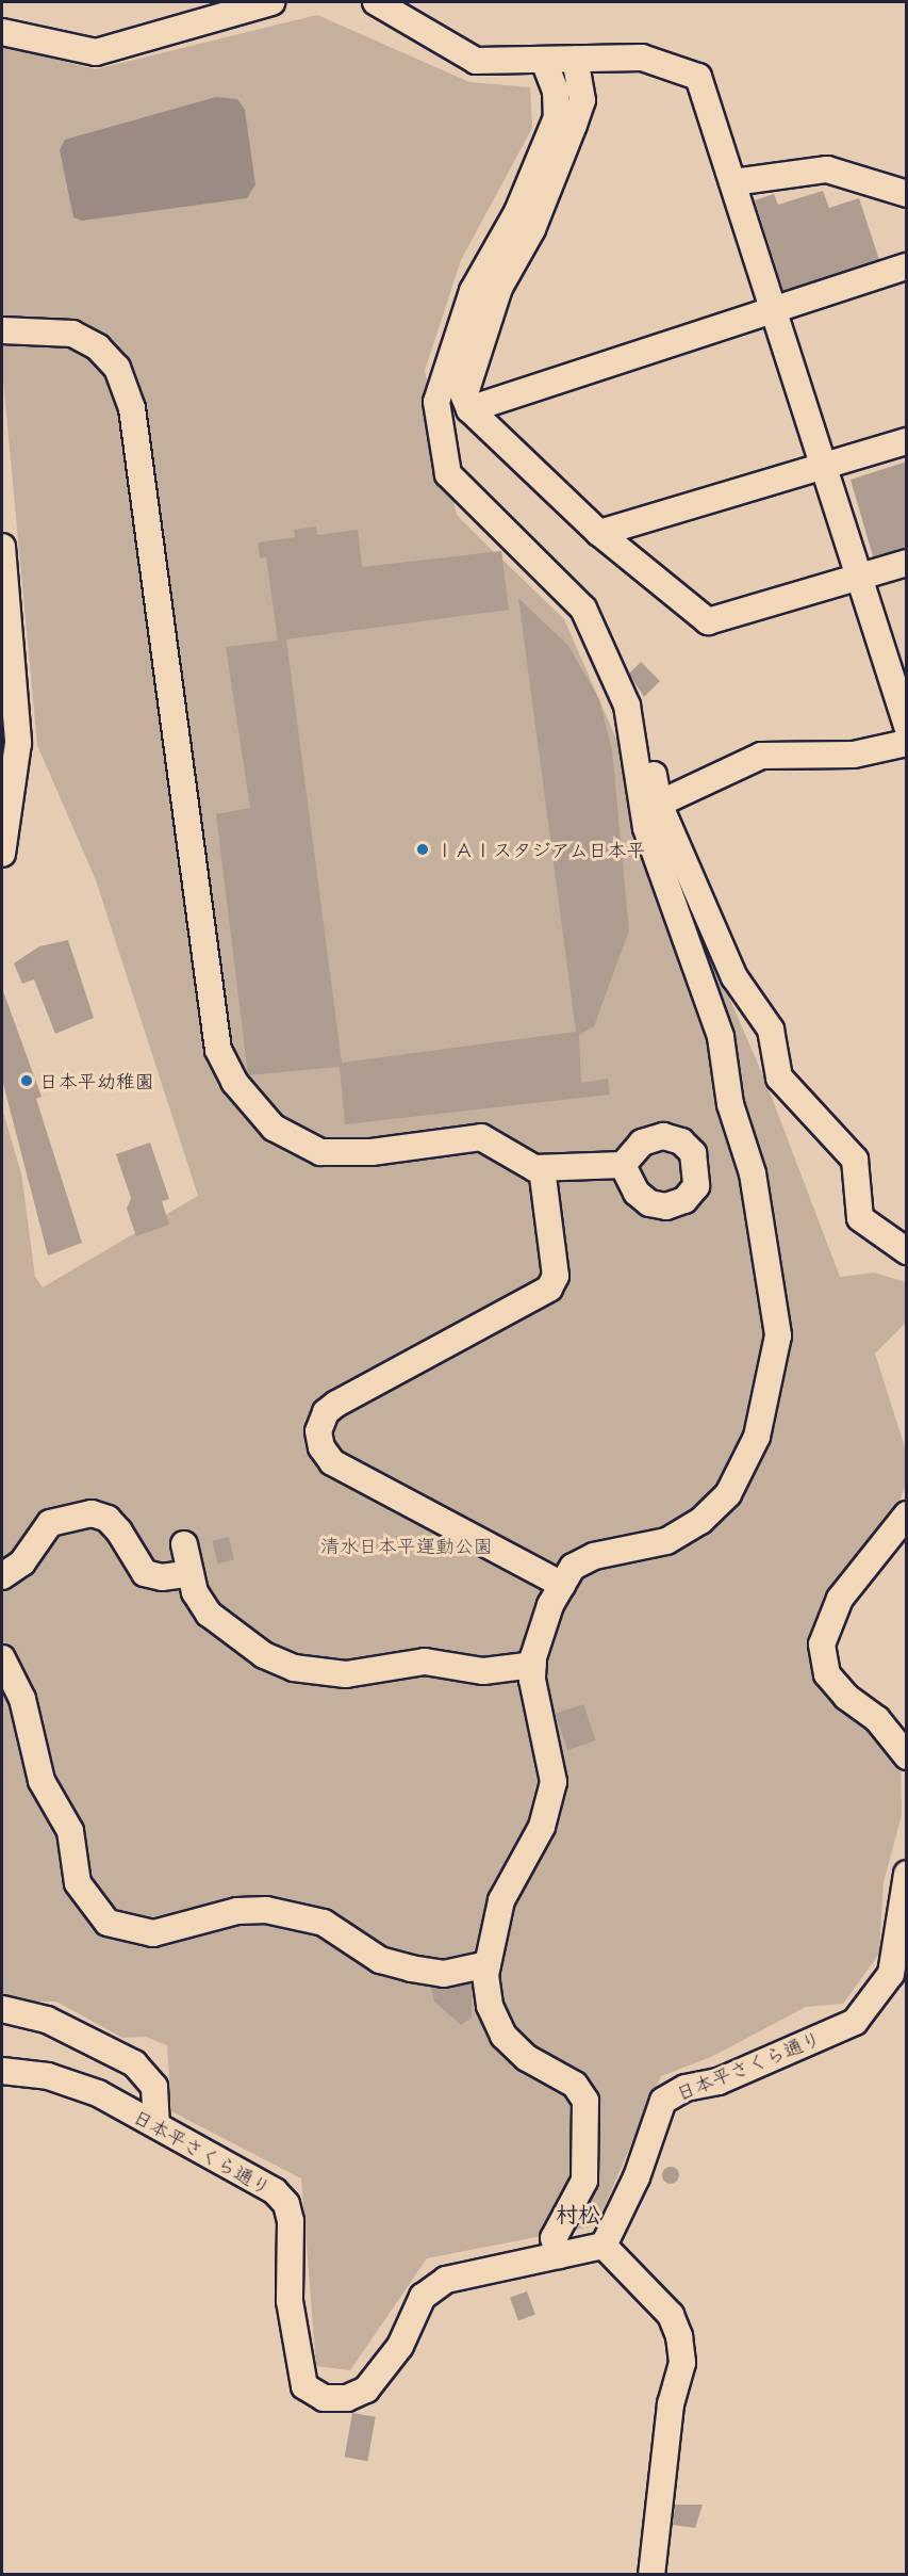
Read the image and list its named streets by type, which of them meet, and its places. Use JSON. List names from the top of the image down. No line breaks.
{"streets":{"street":["日本平さくら通り"]},"districts":["村松"],"parks":["清水日本平運動公園"],"places":["ＩＡＩスタジアム日本平","日本平幼稚園"]}
